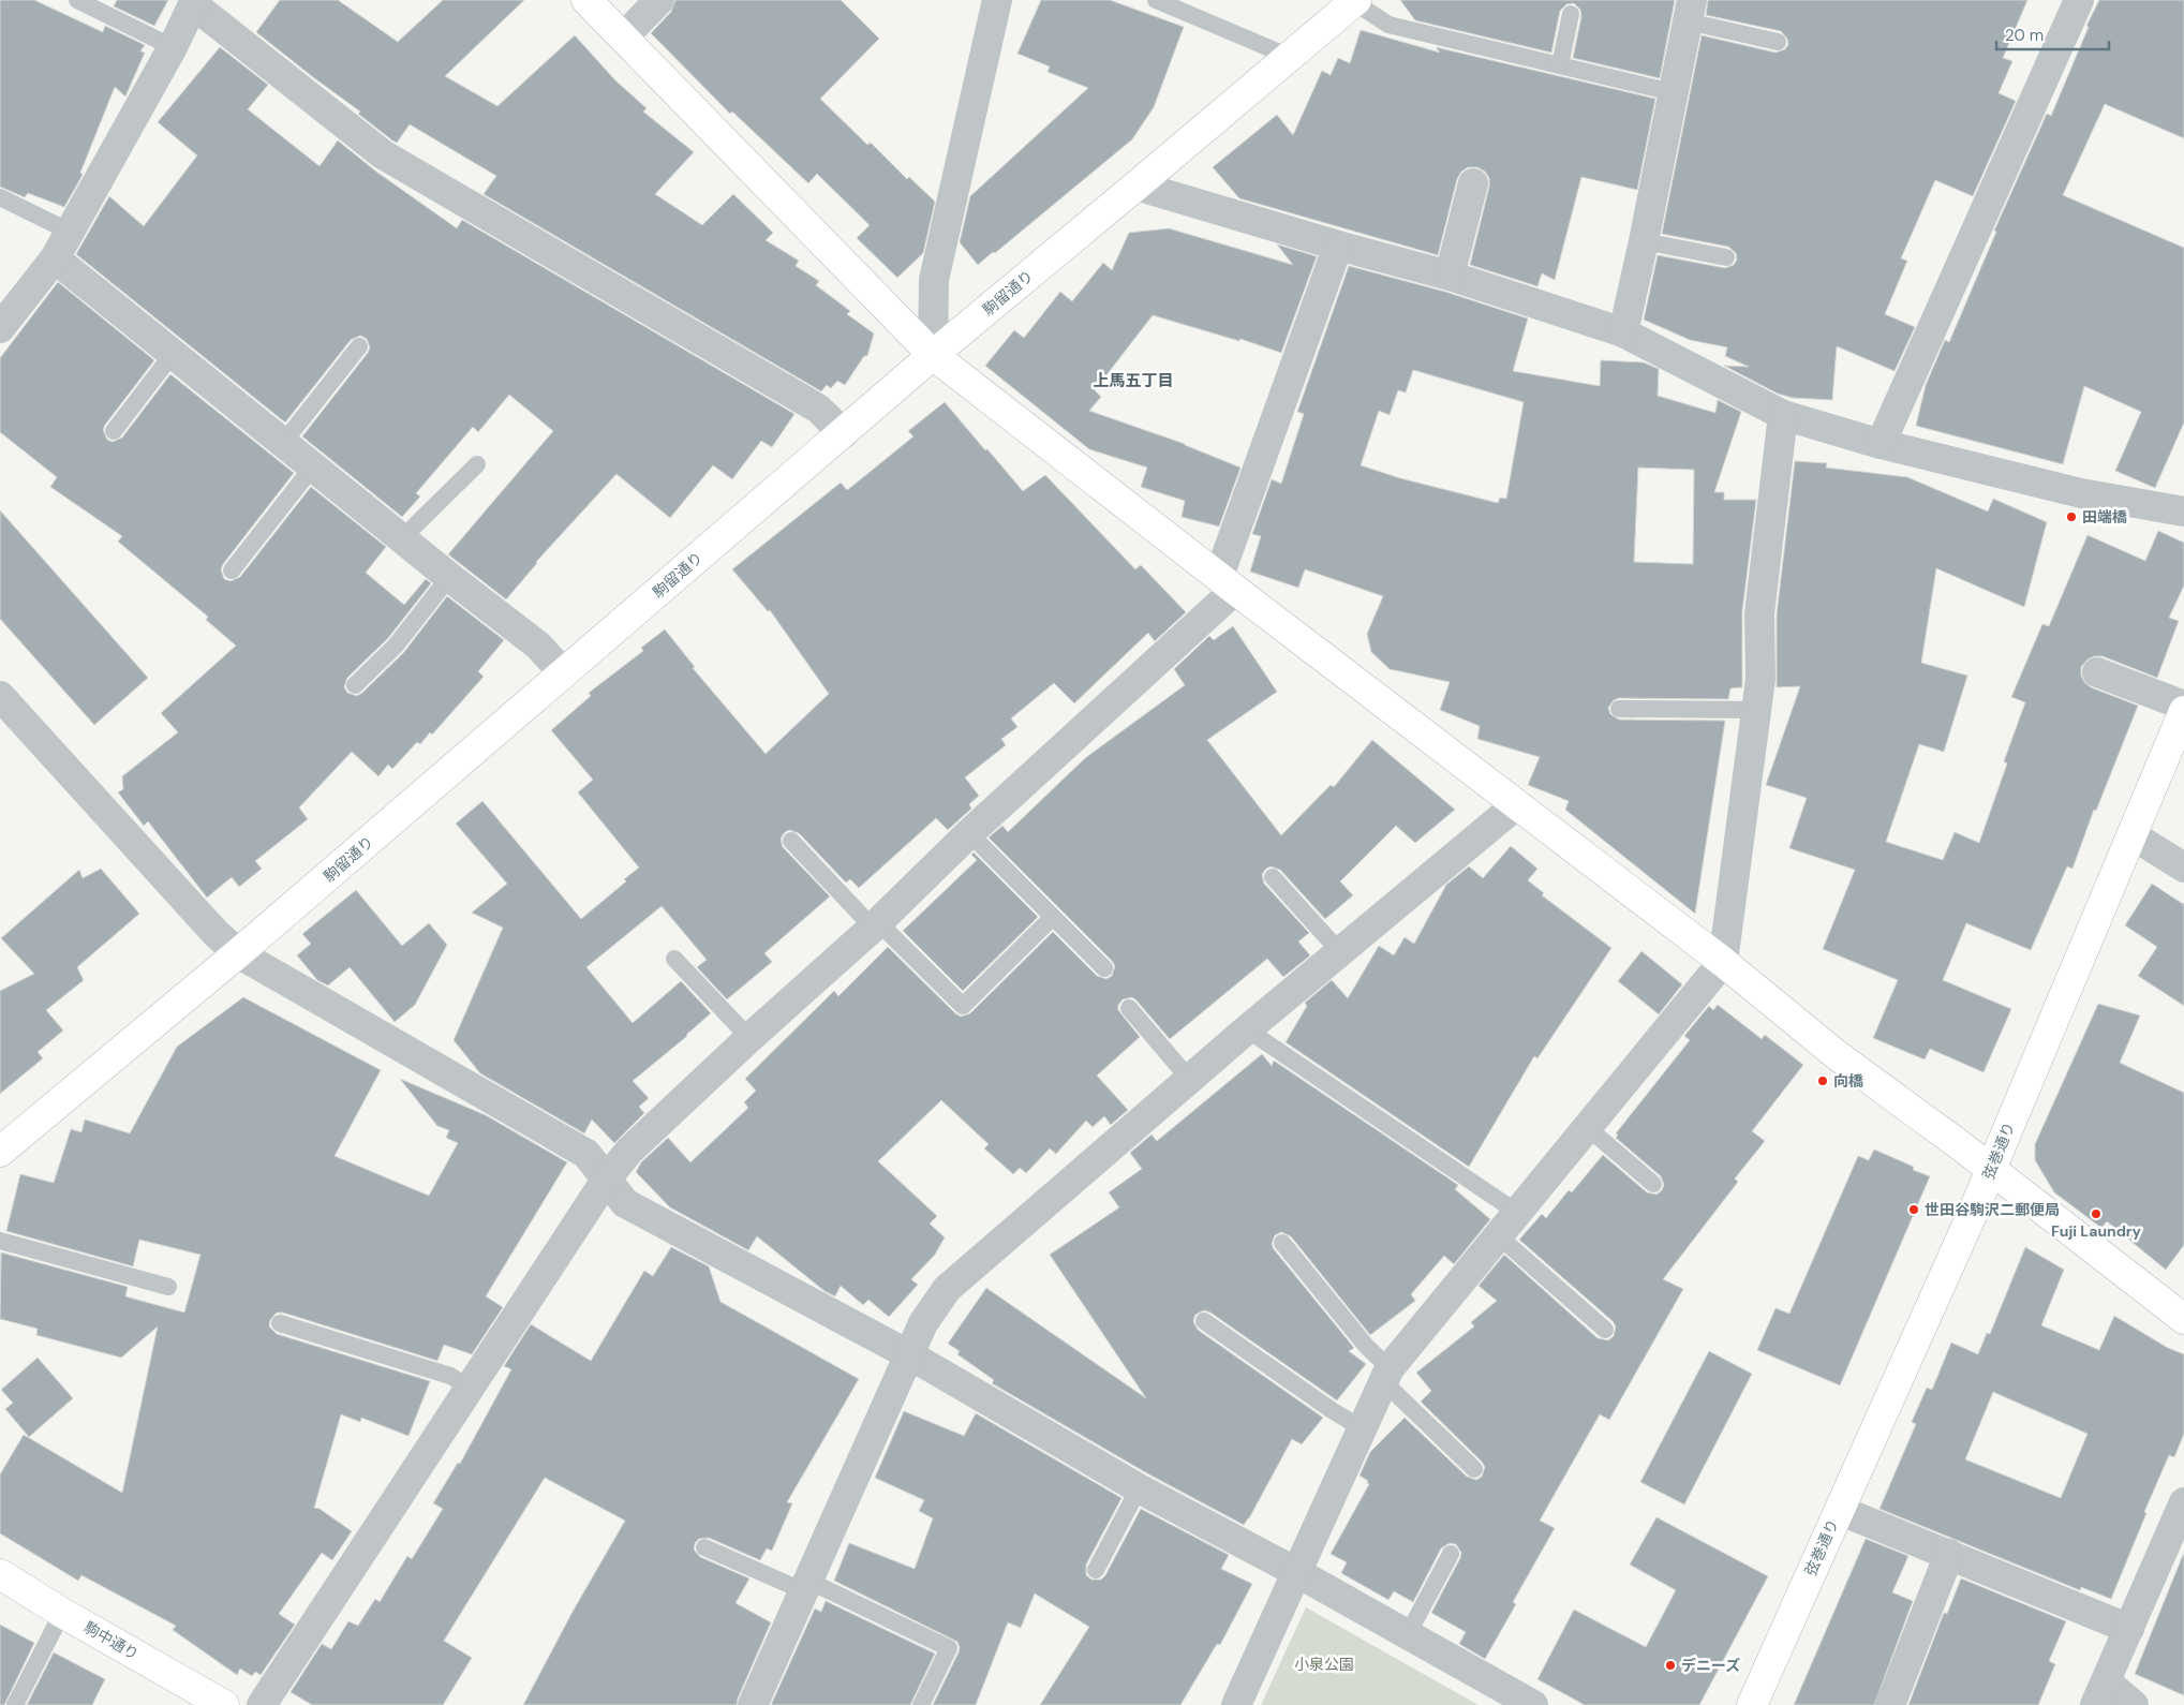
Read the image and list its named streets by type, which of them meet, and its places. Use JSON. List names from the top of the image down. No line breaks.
{"streets":{"street":["駒留通り","弦巻通り","駒中通り"]},"districts":["上馬五丁目"],"parks":["小泉公園"],"places":["田端橋","向橋","世田谷駒沢二郵便局","Fuji Laundry","デニーズ"],"scale_bar":"20 m"}
